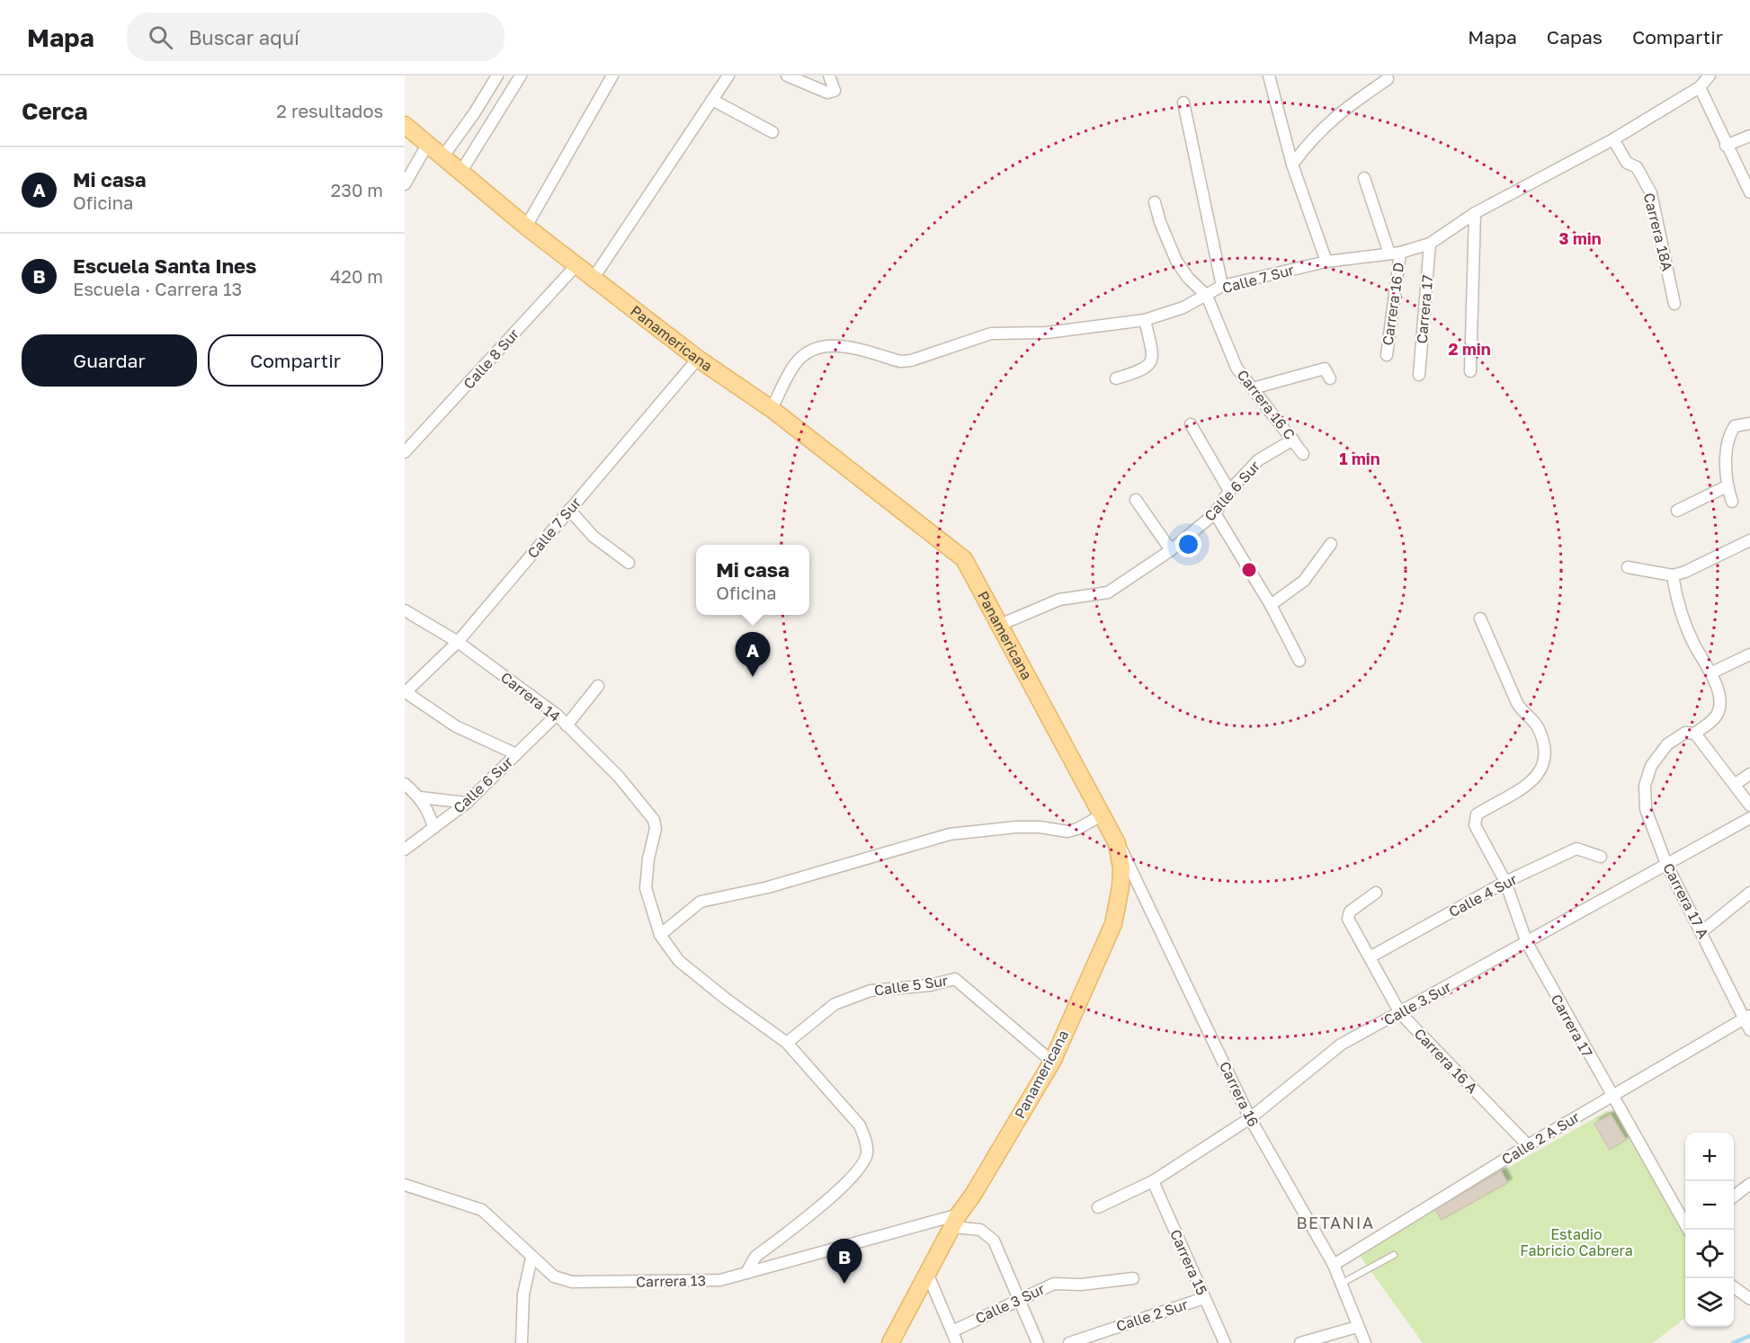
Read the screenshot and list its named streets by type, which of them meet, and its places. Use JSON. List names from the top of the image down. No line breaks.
{"streets":{"main road":["Panamericana"],"street":["Carrera 18A","Calle 7 Sur","Carrera 16 D","Carrera 17","Calle 8 Sur","Carrera 16 C","Calle 6 Sur","Carrera 14","Calle 4 Sur","Carrera 17 A","Calle 5 Sur","Calle 3 Sur","Carrera 16 A","Carrera 16","Calle 2 A Sur","Carrera 15","Carrera 13","Calle 2 Sur"]},"crossings":[["Carrera 18A","Calle 7 Sur"],["Calle 7 Sur","Carrera 16 D"],["Calle 7 Sur","Carrera 17"],["Calle 7 Sur","Panamericana"],["Calle 7 Sur","Carrera 16 C"],["Calle 7 Sur","Carrera 14"],["Carrera 17","Calle 4 Sur"],["Carrera 17","Calle 3 Sur"],["Carrera 17","Calle 2 A Sur"],["Panamericana","Calle 8 Sur"],["Panamericana","Calle 6 Sur"],["Panamericana","Calle 5 Sur"],["Panamericana","Carrera 16"],["Panamericana","Carrera 13"],["Carrera 16 C","Calle 6 Sur"],["Calle 6 Sur","Carrera 14"],["Calle 4 Sur","Carrera 16 A"],["Carrera 17 A","Calle 3 Sur"],["Carrera 17 A","Calle 2 A Sur"],["Calle 3 Sur","Carrera 16 A"],["Calle 3 Sur","Carrera 16"],["Calle 3 Sur","Carrera 15"],["Carrera 16 A","Calle 2 A Sur"],["Carrera 16","Calle 2 A Sur"],["Carrera 15","Calle 2 Sur"]],"districts":["BETANIA"],"parks":["Estadio Fabricio Cabrera"],"page":{"header":"Mapa","search":"Buscar aquí","nav":["Mapa","Capas","Compartir"],"heading":["Cerca","2 resultados"],"list":[{"mark":"A","name":"Mi casa","note":"Oficina","value":"230 m"},{"mark":"B","name":"Escuela Santa Ines","note":"Escuela · Carrera 13","value":"420 m"}],"buttons":["Guardar","Compartir"],"popup":["Mi casa","Oficina"],"pins":["A","B"],"map_buttons":["+","−"]},"rings":["3 min","2 min","1 min"]}
